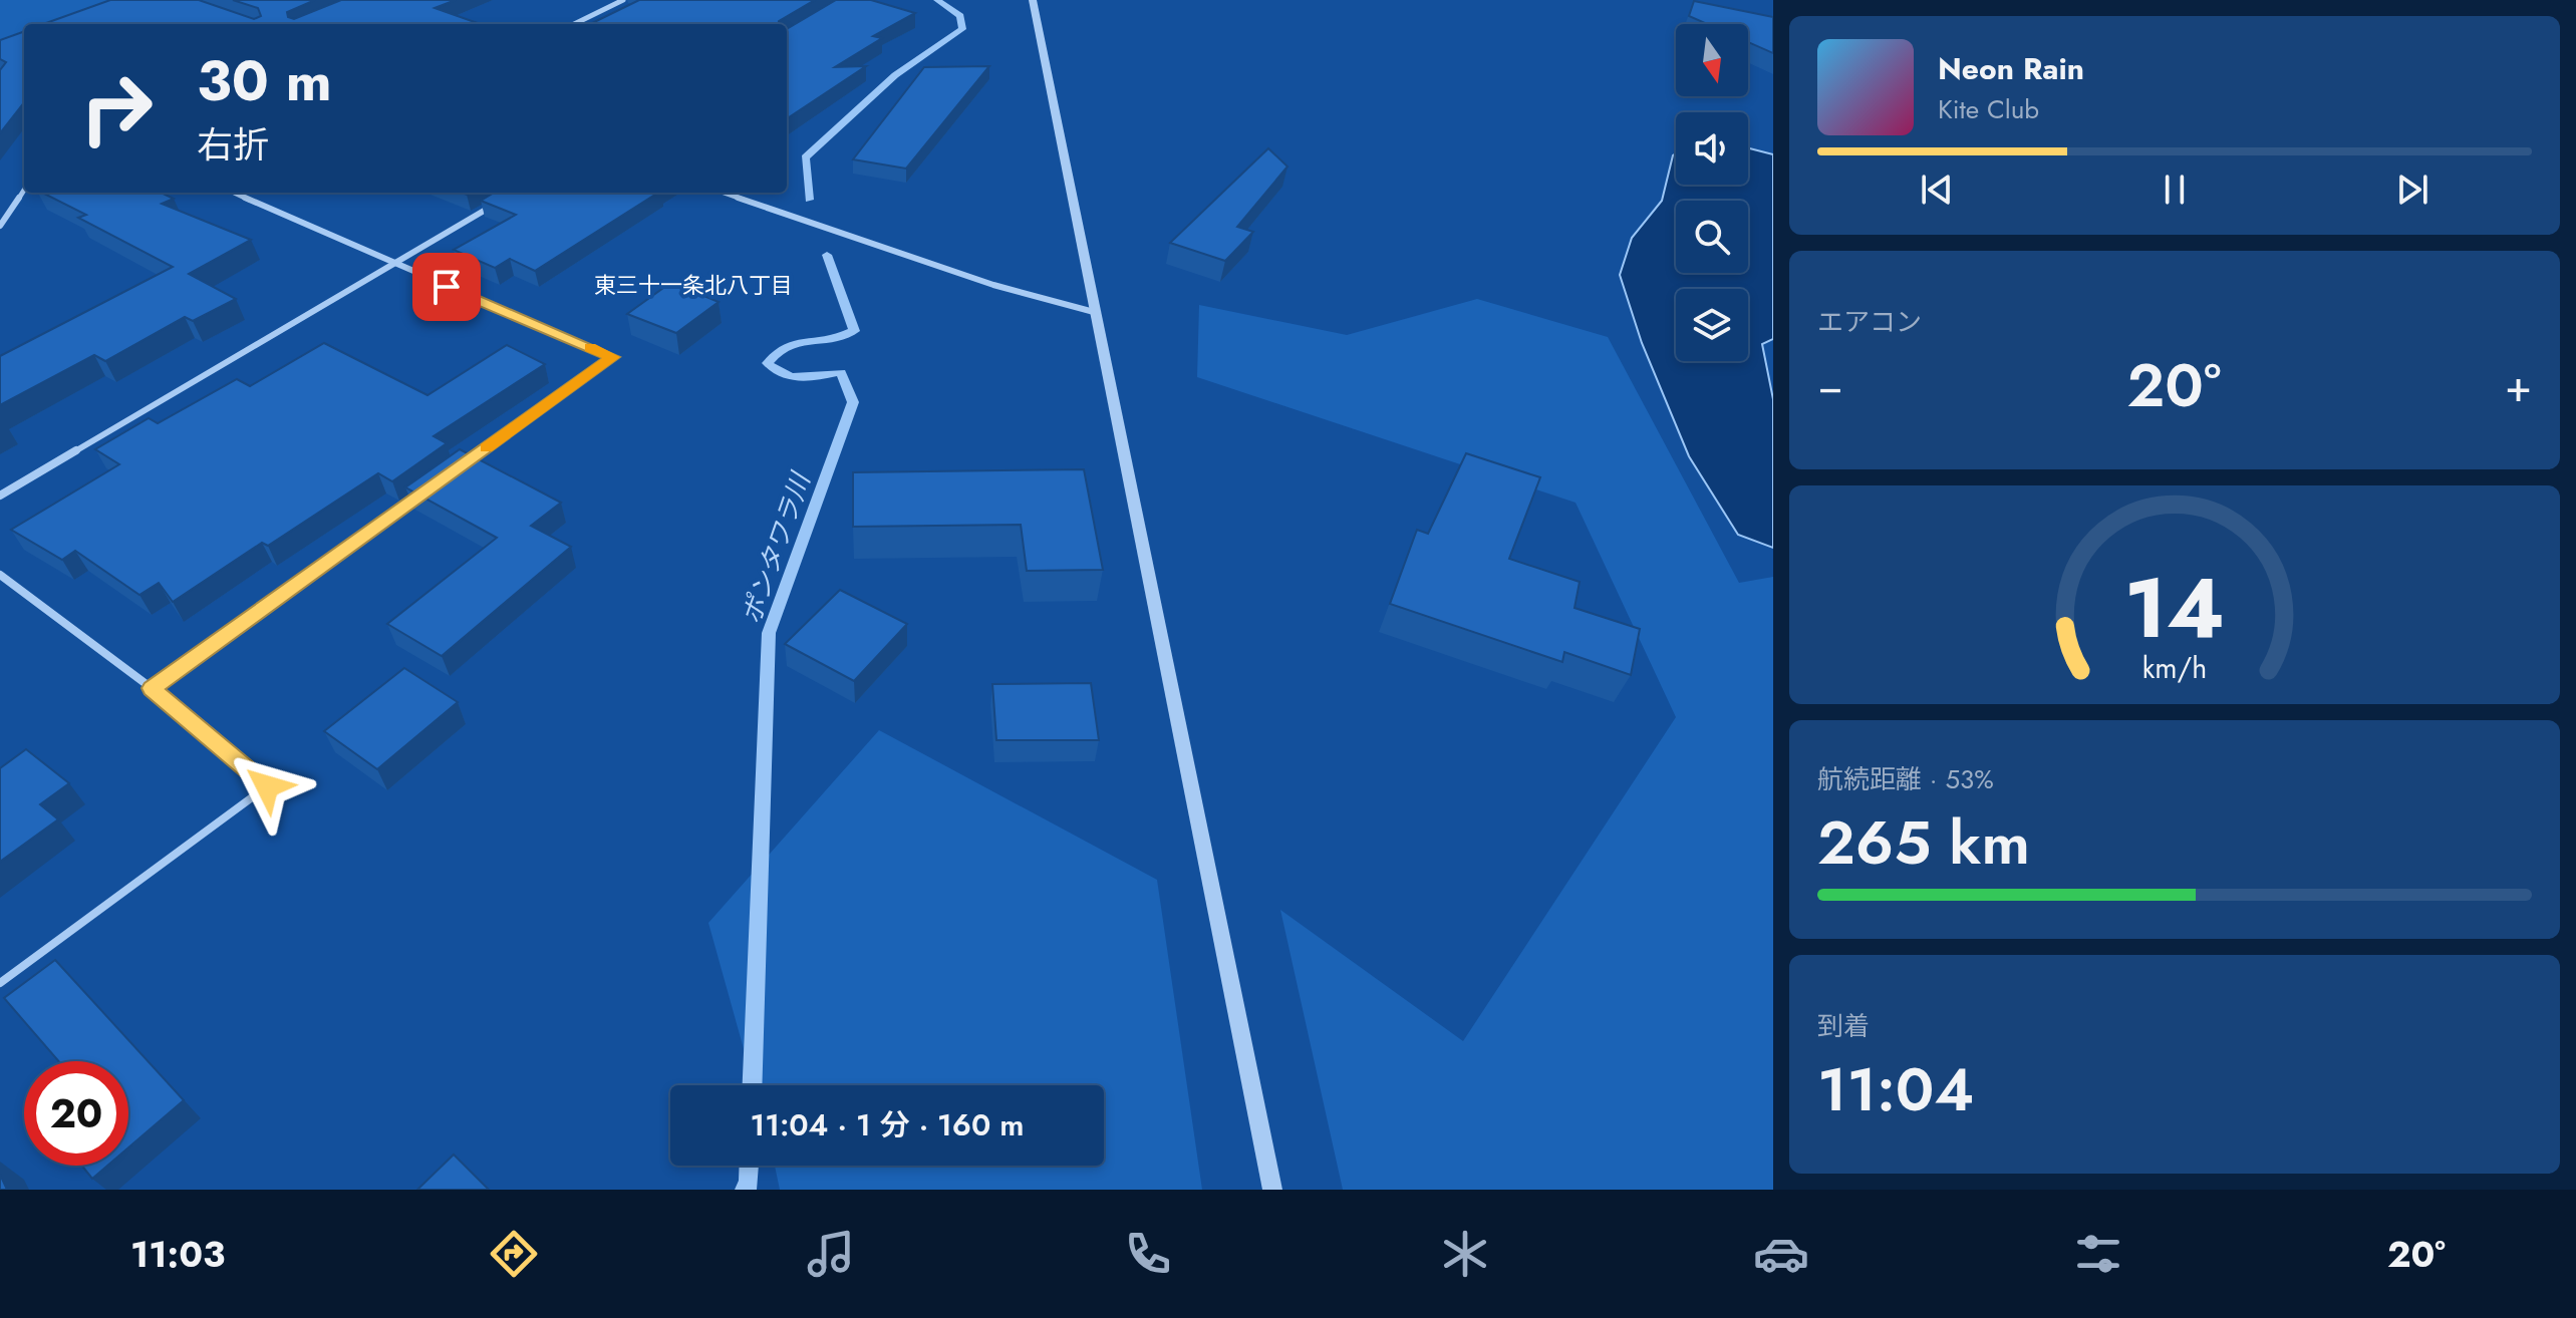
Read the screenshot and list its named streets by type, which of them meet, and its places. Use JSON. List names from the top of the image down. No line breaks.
{"districts":["東三十一条北八丁目"],"water":["ポンタワラ川"],"north":"bottom","page":{"turn":["30 m","右折"],"song":["Neon Rain","Kite Club"],"tile":["エアコン",["航続距離 · 53%","265 km"],["到着","11:04"]],"heat":["−","20°","+"],"limit":"20","trip":"11:04 · 1 分 · 160 m","tabs":["11:03","20°"],"gauge":["14","km/h"]}}
